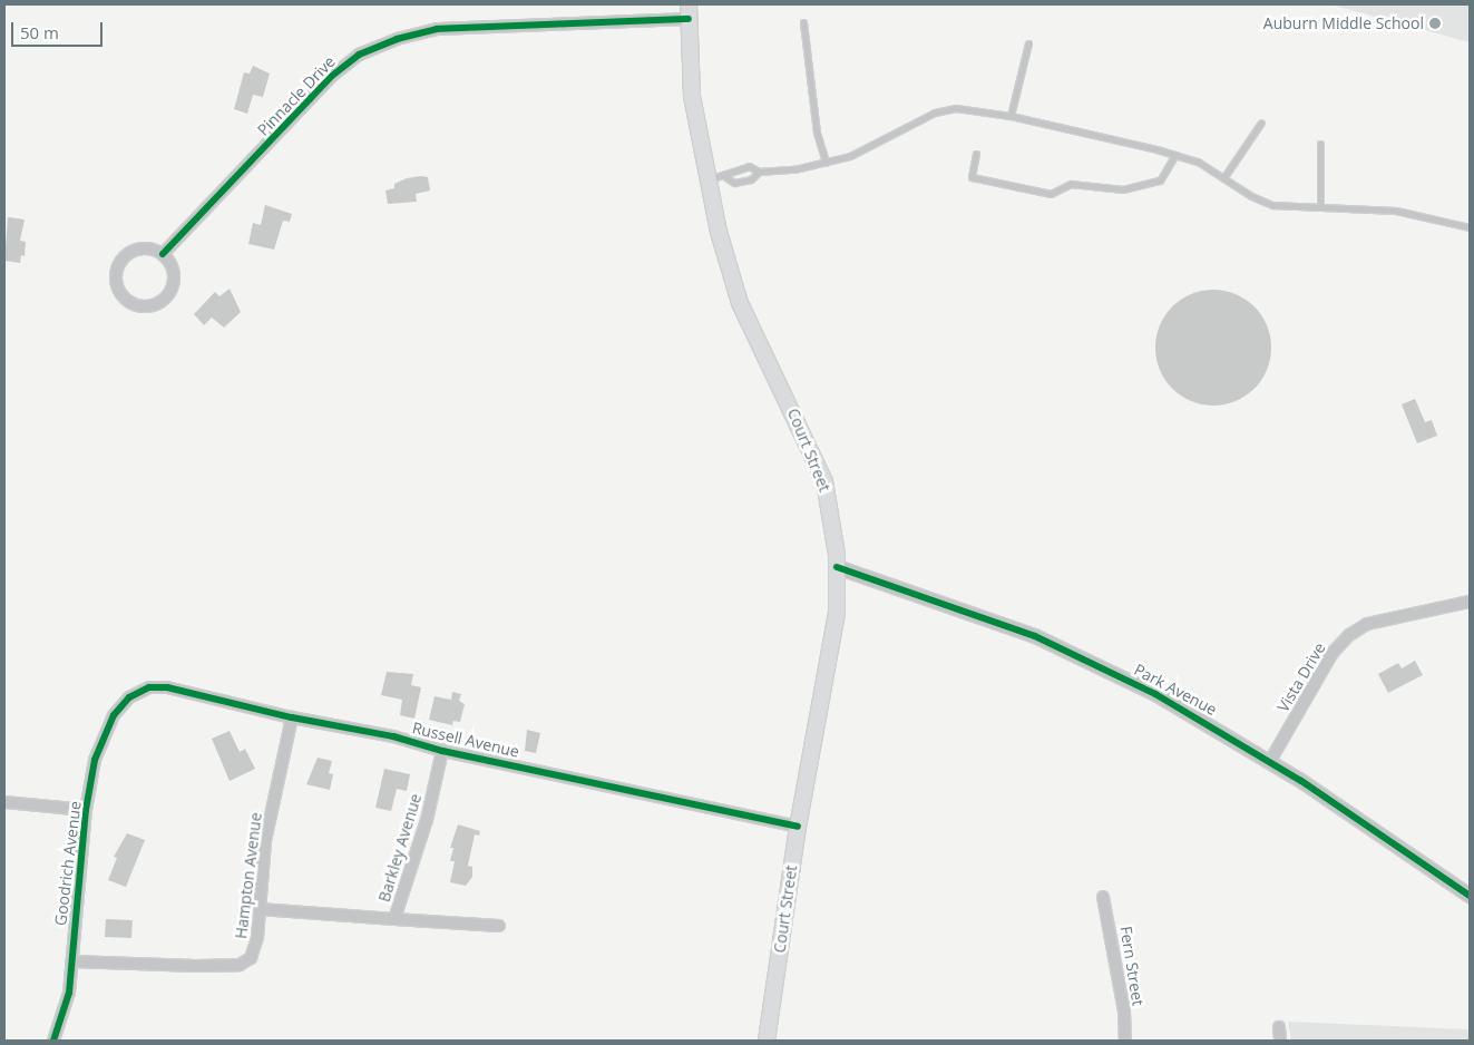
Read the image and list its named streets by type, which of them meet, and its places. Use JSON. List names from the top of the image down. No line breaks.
{"streets":{"main road":["Court Street"],"street":["Pinnacle Drive","Vista Drive","Park Avenue","Russell Avenue","Barkley Avenue","Goodrich Avenue","Hampton Avenue","Fern Street"]},"crossings":[["Pinnacle Drive","Court Street"],["Court Street","Park Avenue"],["Court Street","Russell Avenue"],["Vista Drive","Park Avenue"],["Russell Avenue","Barkley Avenue"],["Russell Avenue","Goodrich Avenue"],["Russell Avenue","Hampton Avenue"],["Barkley Avenue","Hampton Avenue"],["Goodrich Avenue","Hampton Avenue"]],"places":["Auburn Middle School"],"scale_bar":"50 m"}
